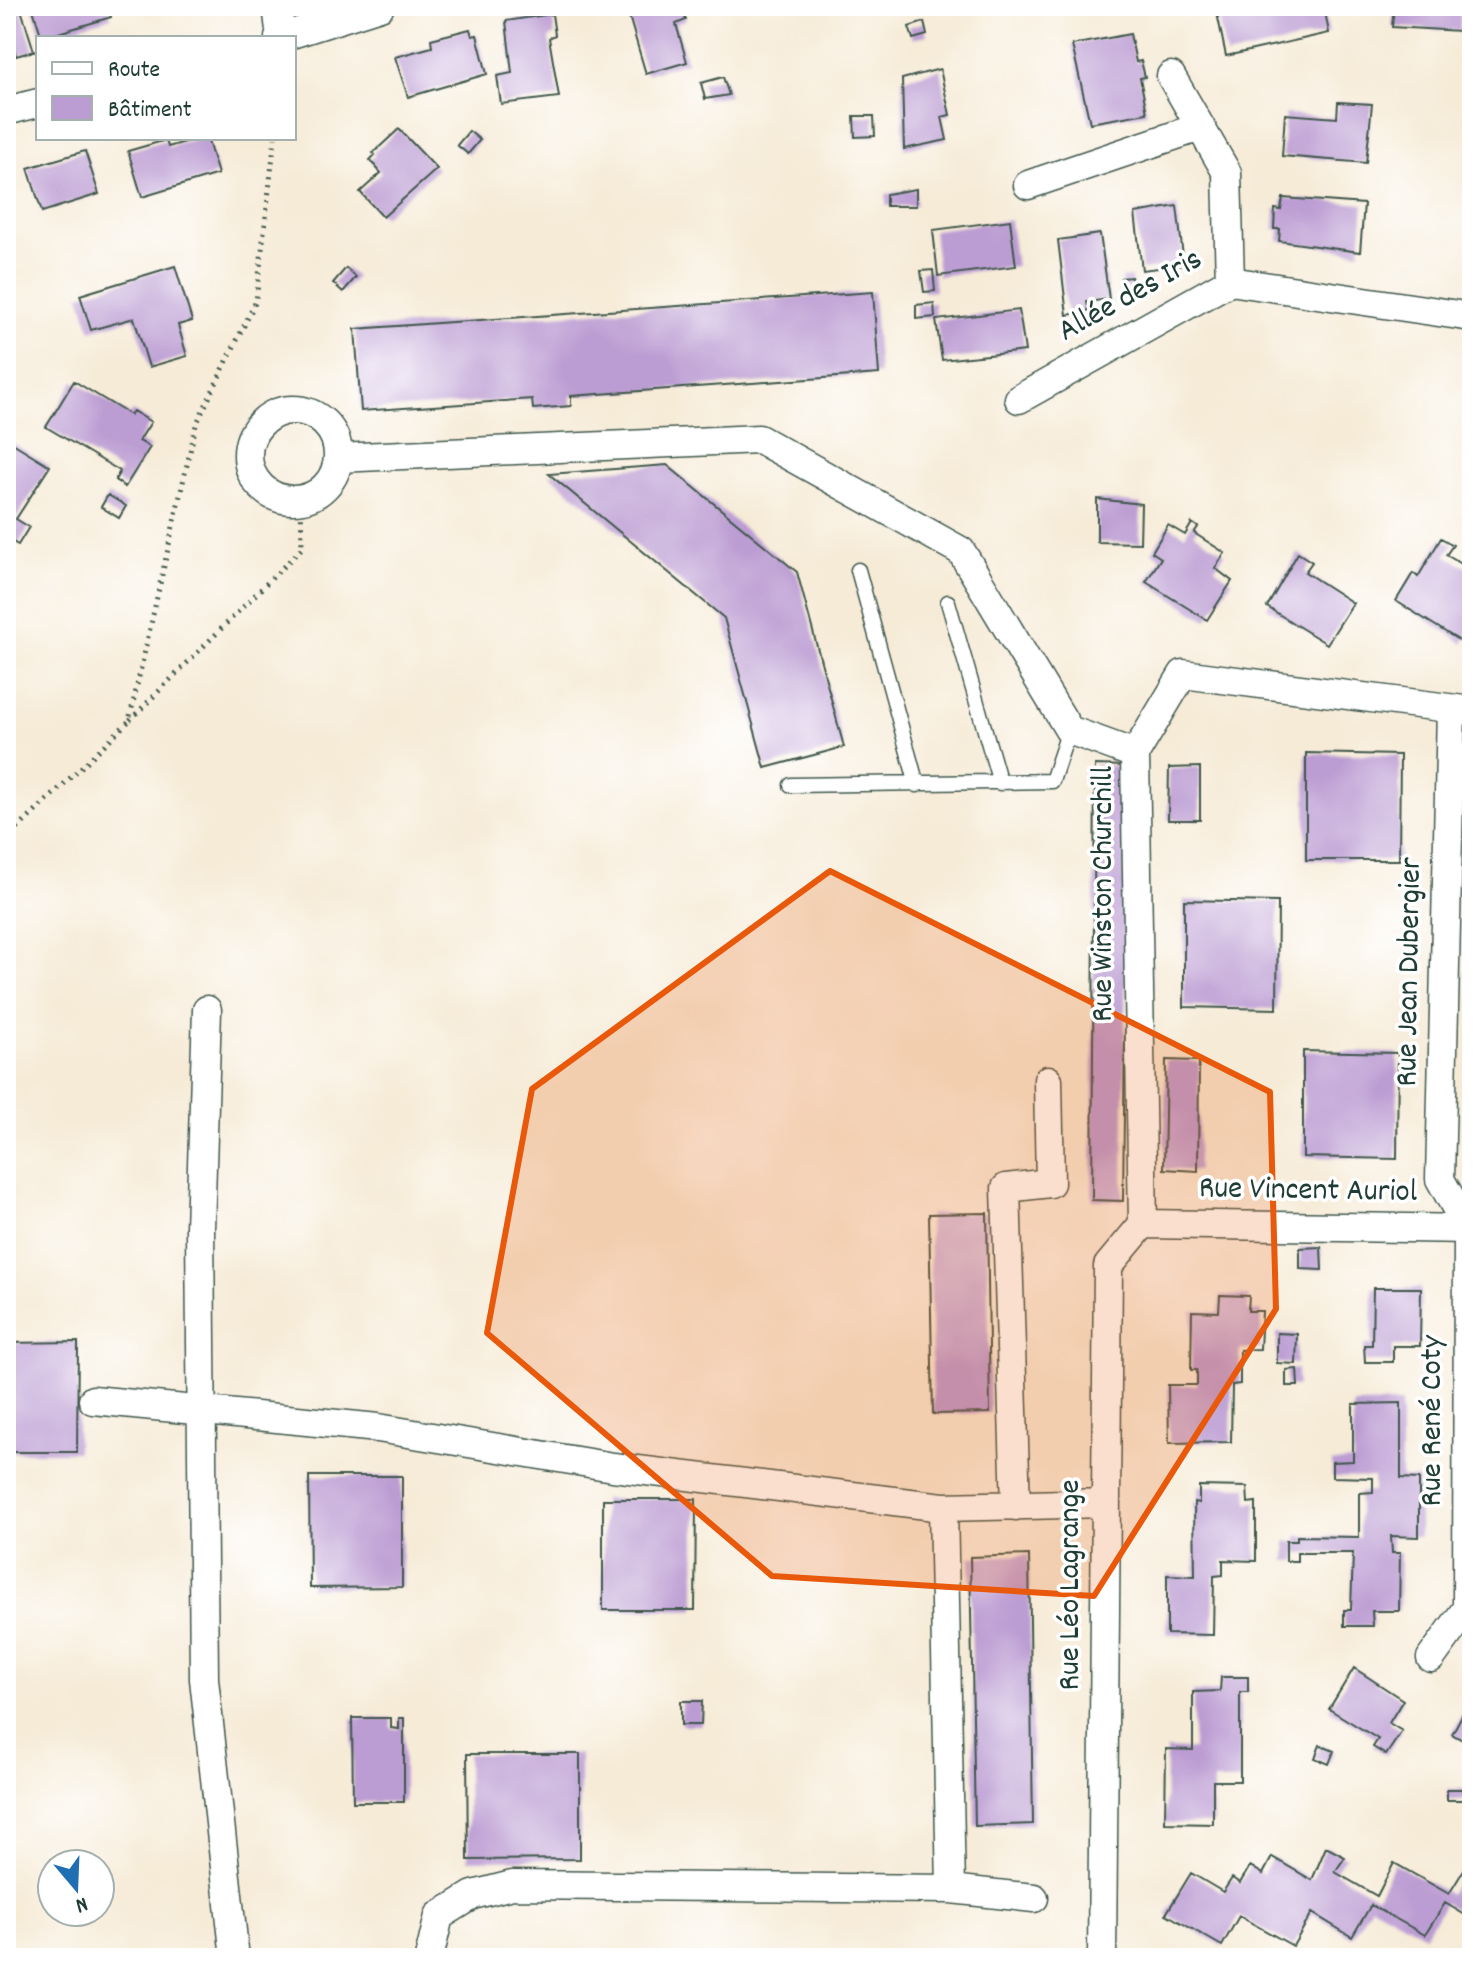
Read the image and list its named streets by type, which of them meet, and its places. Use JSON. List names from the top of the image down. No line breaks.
{"streets":{"street":["Allée des Iris","Rue Winston Churchill","Rue Jean Dubergier","Rue Vincent Auriol","Rue René Coty","Rue Léo Lagrange"]},"crossings":[["Rue Winston Churchill","Rue Jean Dubergier"],["Rue Winston Churchill","Rue Vincent Auriol"],["Rue Winston Churchill","Rue Léo Lagrange"],["Rue Jean Dubergier","Rue Vincent Auriol"],["Rue Jean Dubergier","Rue René Coty"],["Rue Vincent Auriol","Rue René Coty"],["Rue Vincent Auriol","Rue Léo Lagrange"]],"legend":["Route","Bâtiment"],"north":"bottom"}
